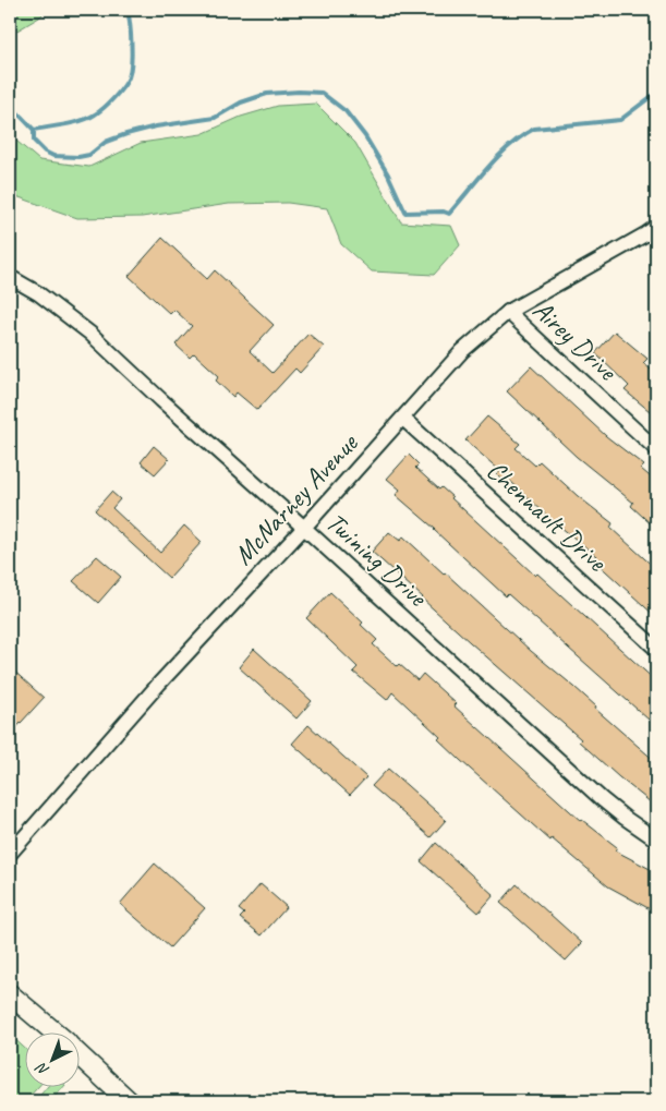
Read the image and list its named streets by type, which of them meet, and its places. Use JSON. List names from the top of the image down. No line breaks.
{"streets":{"street":["Airey Drive","McNarney Avenue","Chennault Drive","Twining Drive"]},"crossings":[["Airey Drive","McNarney Avenue"],["McNarney Avenue","Chennault Drive"],["McNarney Avenue","Twining Drive"]],"north":"bottom left"}
